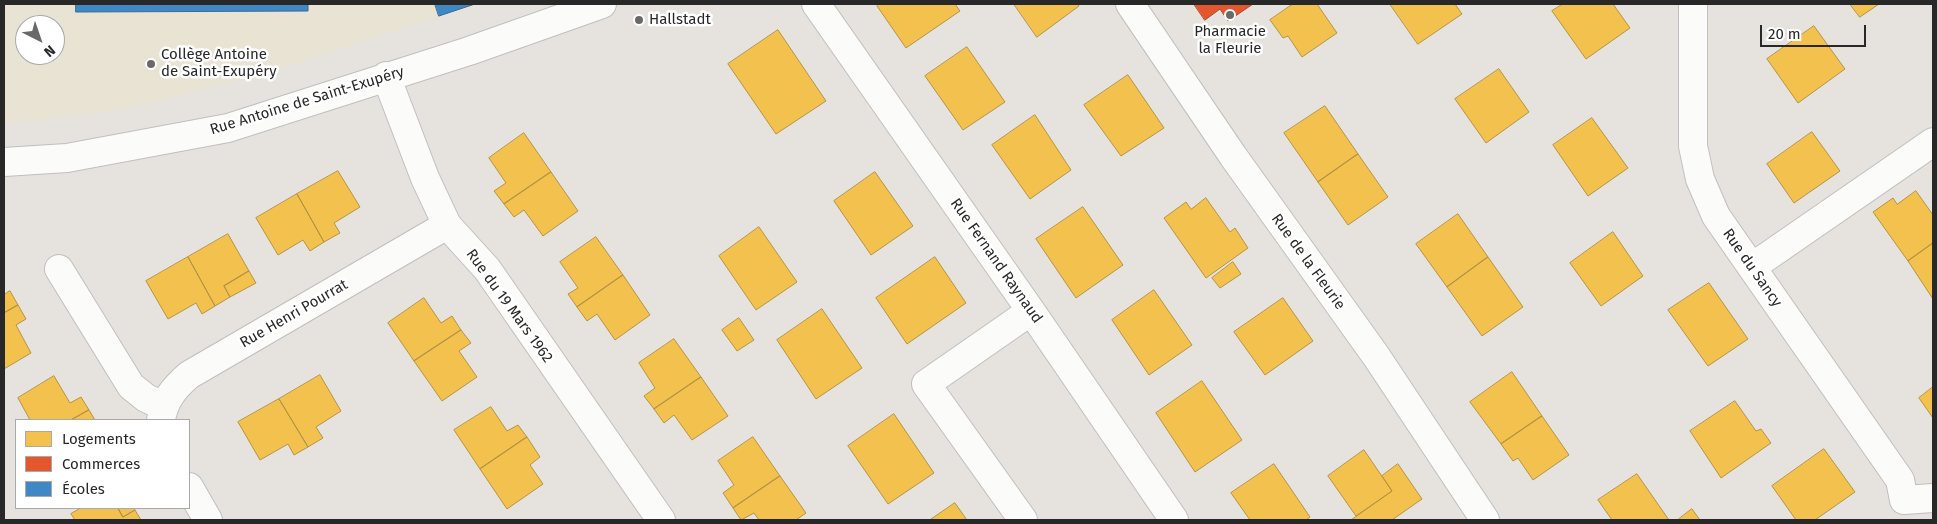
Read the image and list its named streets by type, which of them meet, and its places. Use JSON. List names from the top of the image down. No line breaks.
{"streets":{"street":["Rue Antoine de Saint-Exupéry","Rue Fernand Raynaud","Rue de la Fleurie","Rue du Sancy","Rue du 19 Mars 1962","Rue Henri Pourrat"]},"crossings":[["Rue Antoine de Saint-Exupéry","Rue du 19 Mars 1962"],["Rue du 19 Mars 1962","Rue Henri Pourrat"]],"places":["Pharmacie la Fleurie","Hallstadt","Collège Antoine de Saint-Exupéry"],"legend":["Logements","Commerces","Écoles"],"scale_bar":"20 m","north":"bottom right"}
